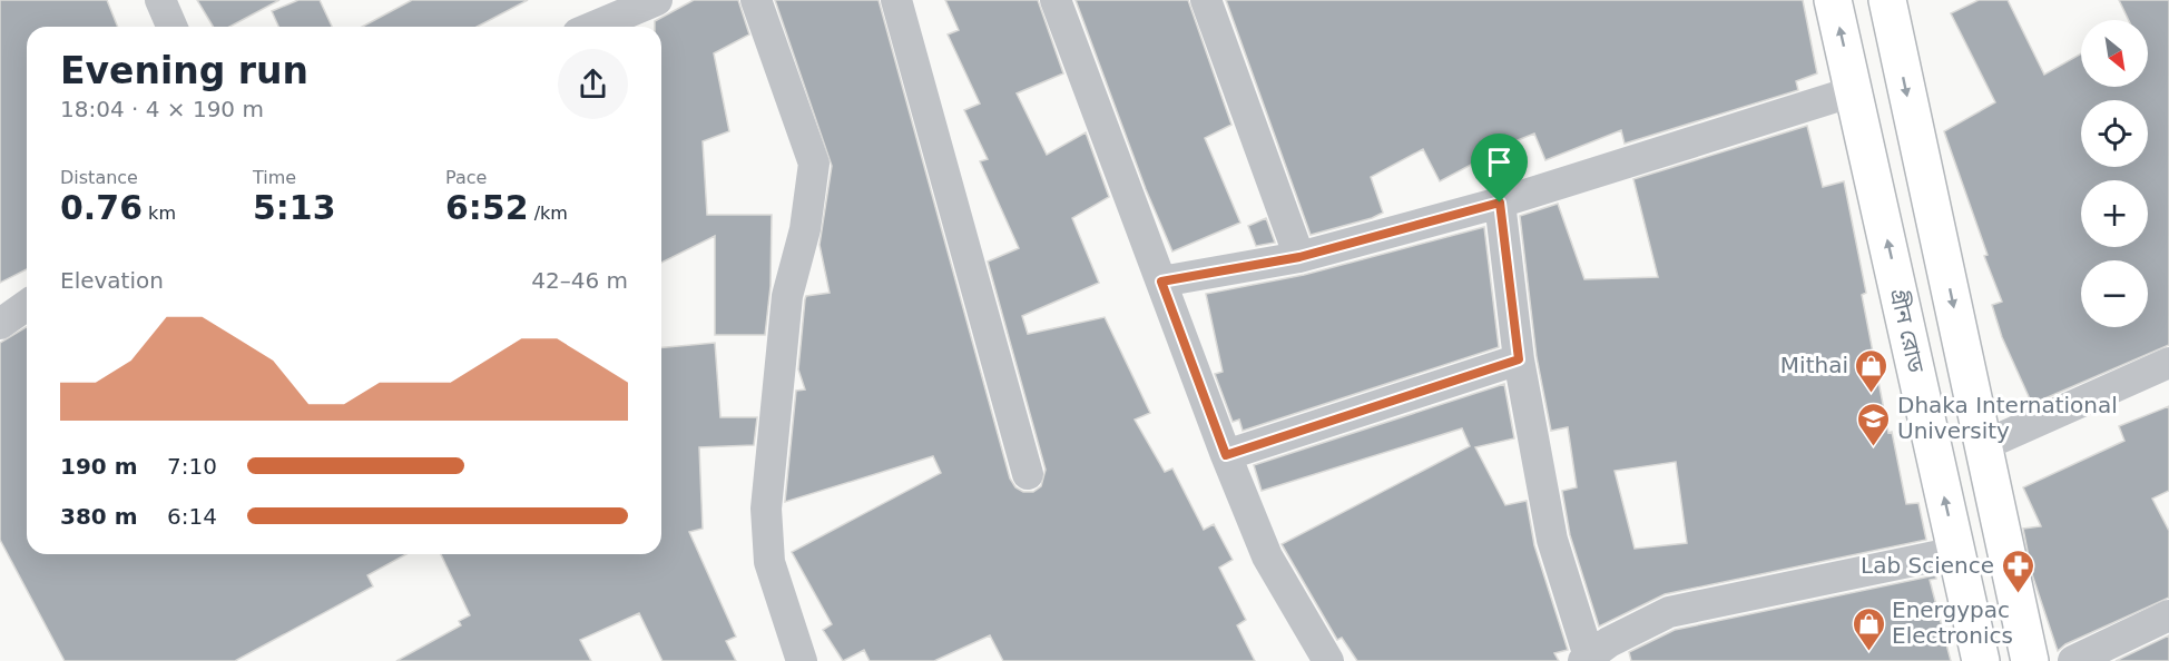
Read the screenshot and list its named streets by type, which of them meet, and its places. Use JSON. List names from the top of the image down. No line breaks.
{"streets":{"main road":["গ্রীন রোড"]},"places":{"shop":["Mithai","Energypac Electronics"],"school or university":["Dhaka International University"],"pharmacy":["Lab Science"]},"north":"bottom right","page":{"map_buttons":["+","−"],"heading":["Evening run","18:04 · 4 × 190 m"],"stats":[["Distance","0.76 km"],["Time","5:13"],["Pace","6:52 /km"]],"chart":["Elevation","42–46 m"],"list":[{"name":"190 m","note":"7:10"},{"name":"380 m","note":"6:14"}]}}
